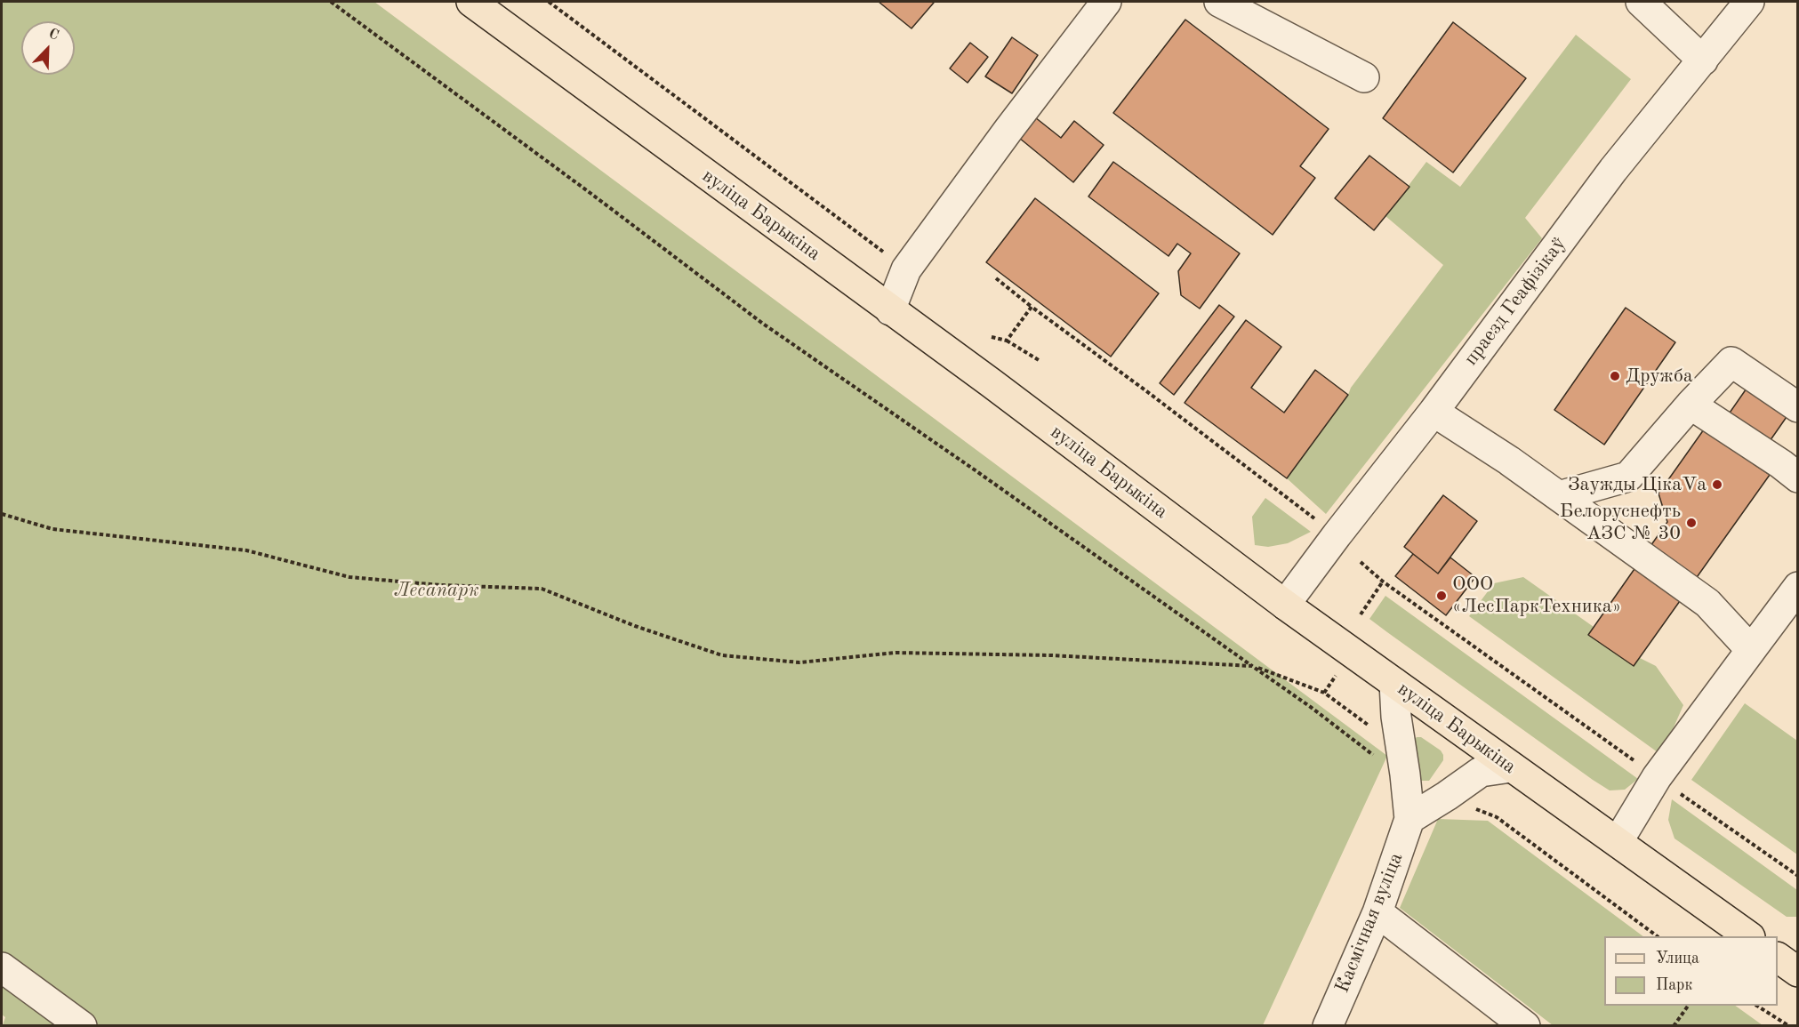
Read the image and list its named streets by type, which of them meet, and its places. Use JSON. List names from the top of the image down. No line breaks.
{"streets":{"main road":["вуліца Барыкіна"],"street":["праезд Геафізікаў","Касмічная вуліца"]},"crossings":[["вуліца Барыкіна","праезд Геафізікаў"],["вуліца Барыкіна","Касмічная вуліца"]],"parks":["Лесапарк"],"places":["Дружба","Заужды ЦікаVа","Белоруснефть АЗС № 30","ООО «ЛесПаркТехника»"],"legend":["Улица","Парк"],"north":"top right"}
